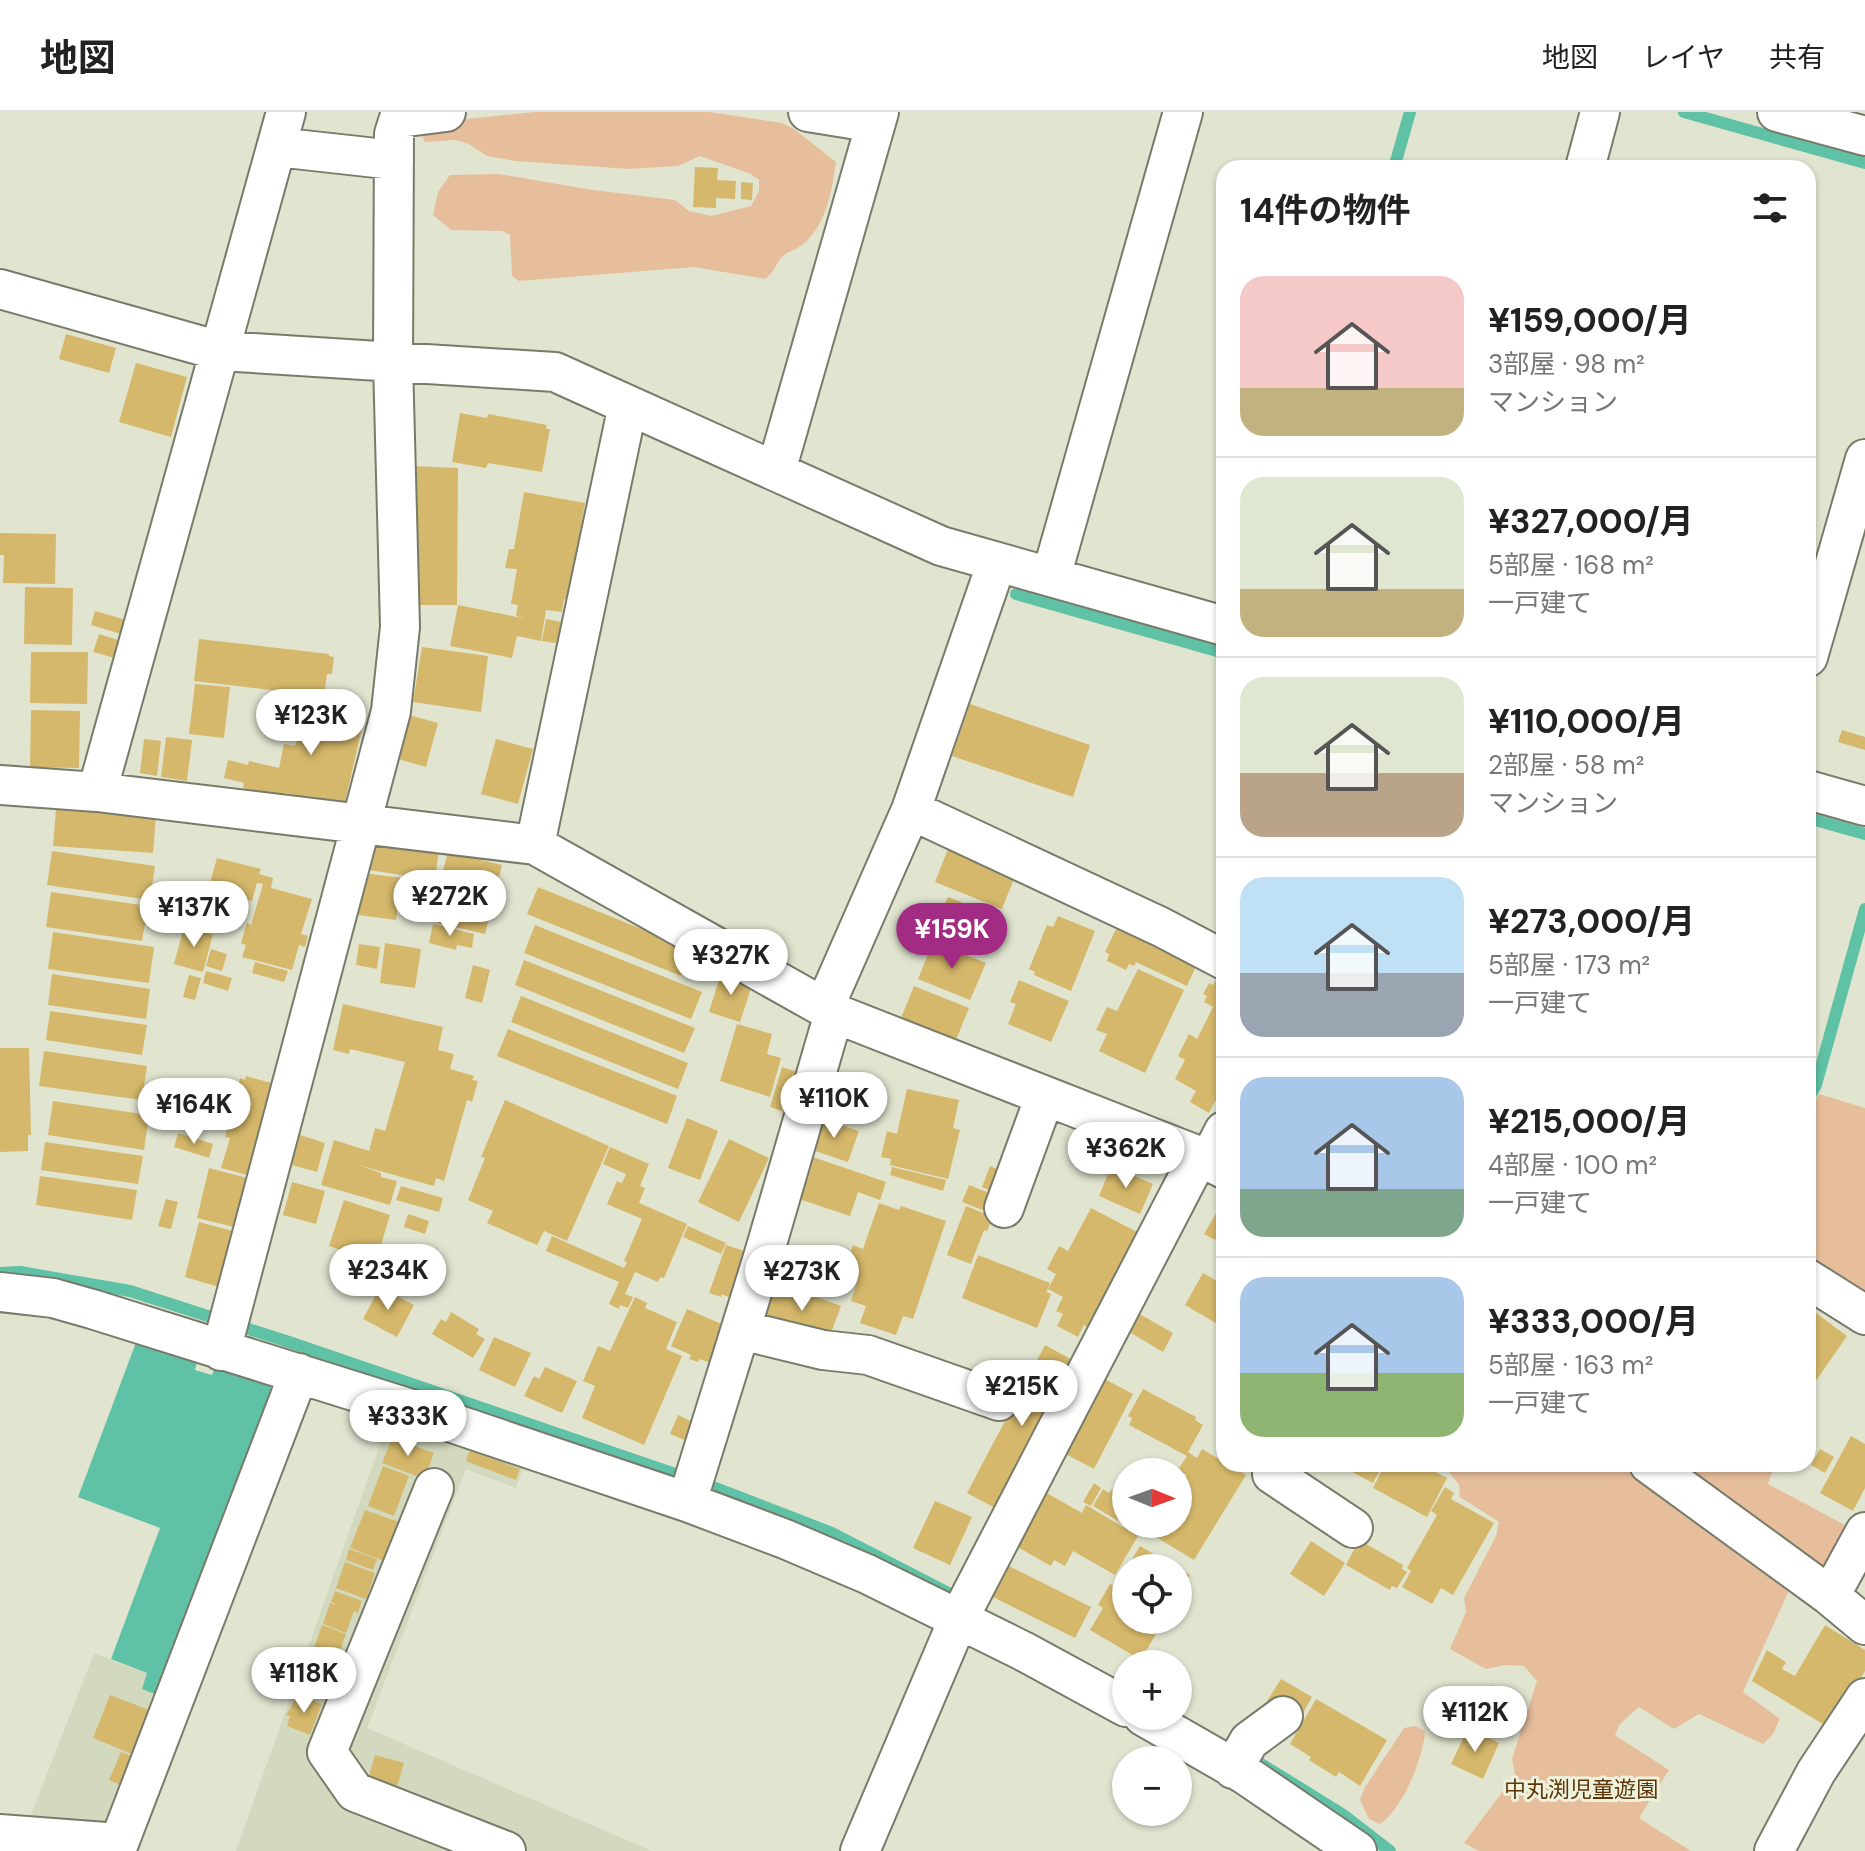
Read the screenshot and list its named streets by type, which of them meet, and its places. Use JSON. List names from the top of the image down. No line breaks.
{"parks":["中丸渕児童遊園"],"north":"right","page":{"header":"地図","nav":["地図","レイヤ","共有"],"heading":"14件の物件","list":[{"name":"¥159,000/月","note":"3部屋 · 98 m² · マンション"},{"name":"¥327,000/月","note":"5部屋 · 168 m² · 一戸建て"},{"name":"¥110,000/月","note":"2部屋 · 58 m² · マンション"},{"name":"¥273,000/月","note":"5部屋 · 173 m² · 一戸建て"},{"name":"¥215,000/月","note":"4部屋 · 100 m² · 一戸建て"},{"name":"¥333,000/月","note":"5部屋 · 163 m² · 一戸建て"}],"price":["¥123K","¥272K","¥137K","¥159K","¥327K","¥110K","¥164K","¥362K","¥234K","¥273K","¥215K","¥333K","¥118K","¥112K"],"map_buttons":["+","−"]}}
